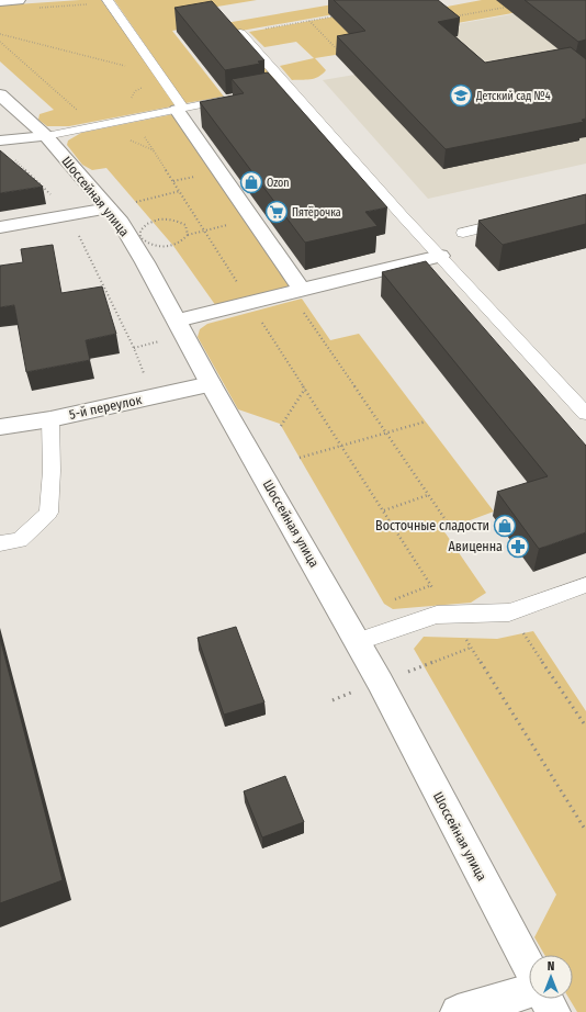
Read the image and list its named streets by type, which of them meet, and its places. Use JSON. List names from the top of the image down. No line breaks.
{"streets":{"main road":["Шоссейная улица","5-й переулок"]},"crossings":[["Шоссейная улица","5-й переулок"]],"places":{"school or university":["Детский сад №4"],"shop":["Ozon","Восточные сладости"],"supermarket":["Пятёрочка"],"pharmacy":["Авиценна"]},"north":"top"}
